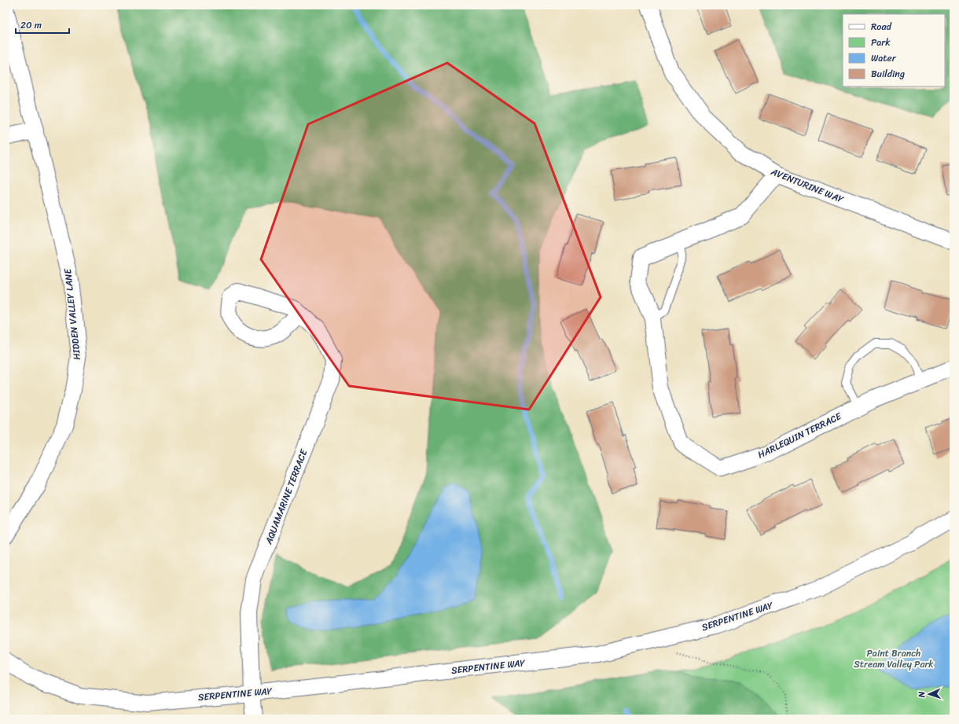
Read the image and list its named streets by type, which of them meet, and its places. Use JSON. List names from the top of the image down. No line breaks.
{"streets":{"street":["AVENTURINE WAY","HIDDEN VALLEY LANE","HARLEQUIN TERRACE","AQUAMARINE TERRACE","SERPENTINE WAY"]},"crossings":[["AVENTURINE WAY","HARLEQUIN TERRACE"],["AQUAMARINE TERRACE","SERPENTINE WAY"]],"parks":["Paint Branch Stream Valley Park"],"legend":["Road","Park","Water","Building"],"scale_bar":"20 m","north":"left"}
